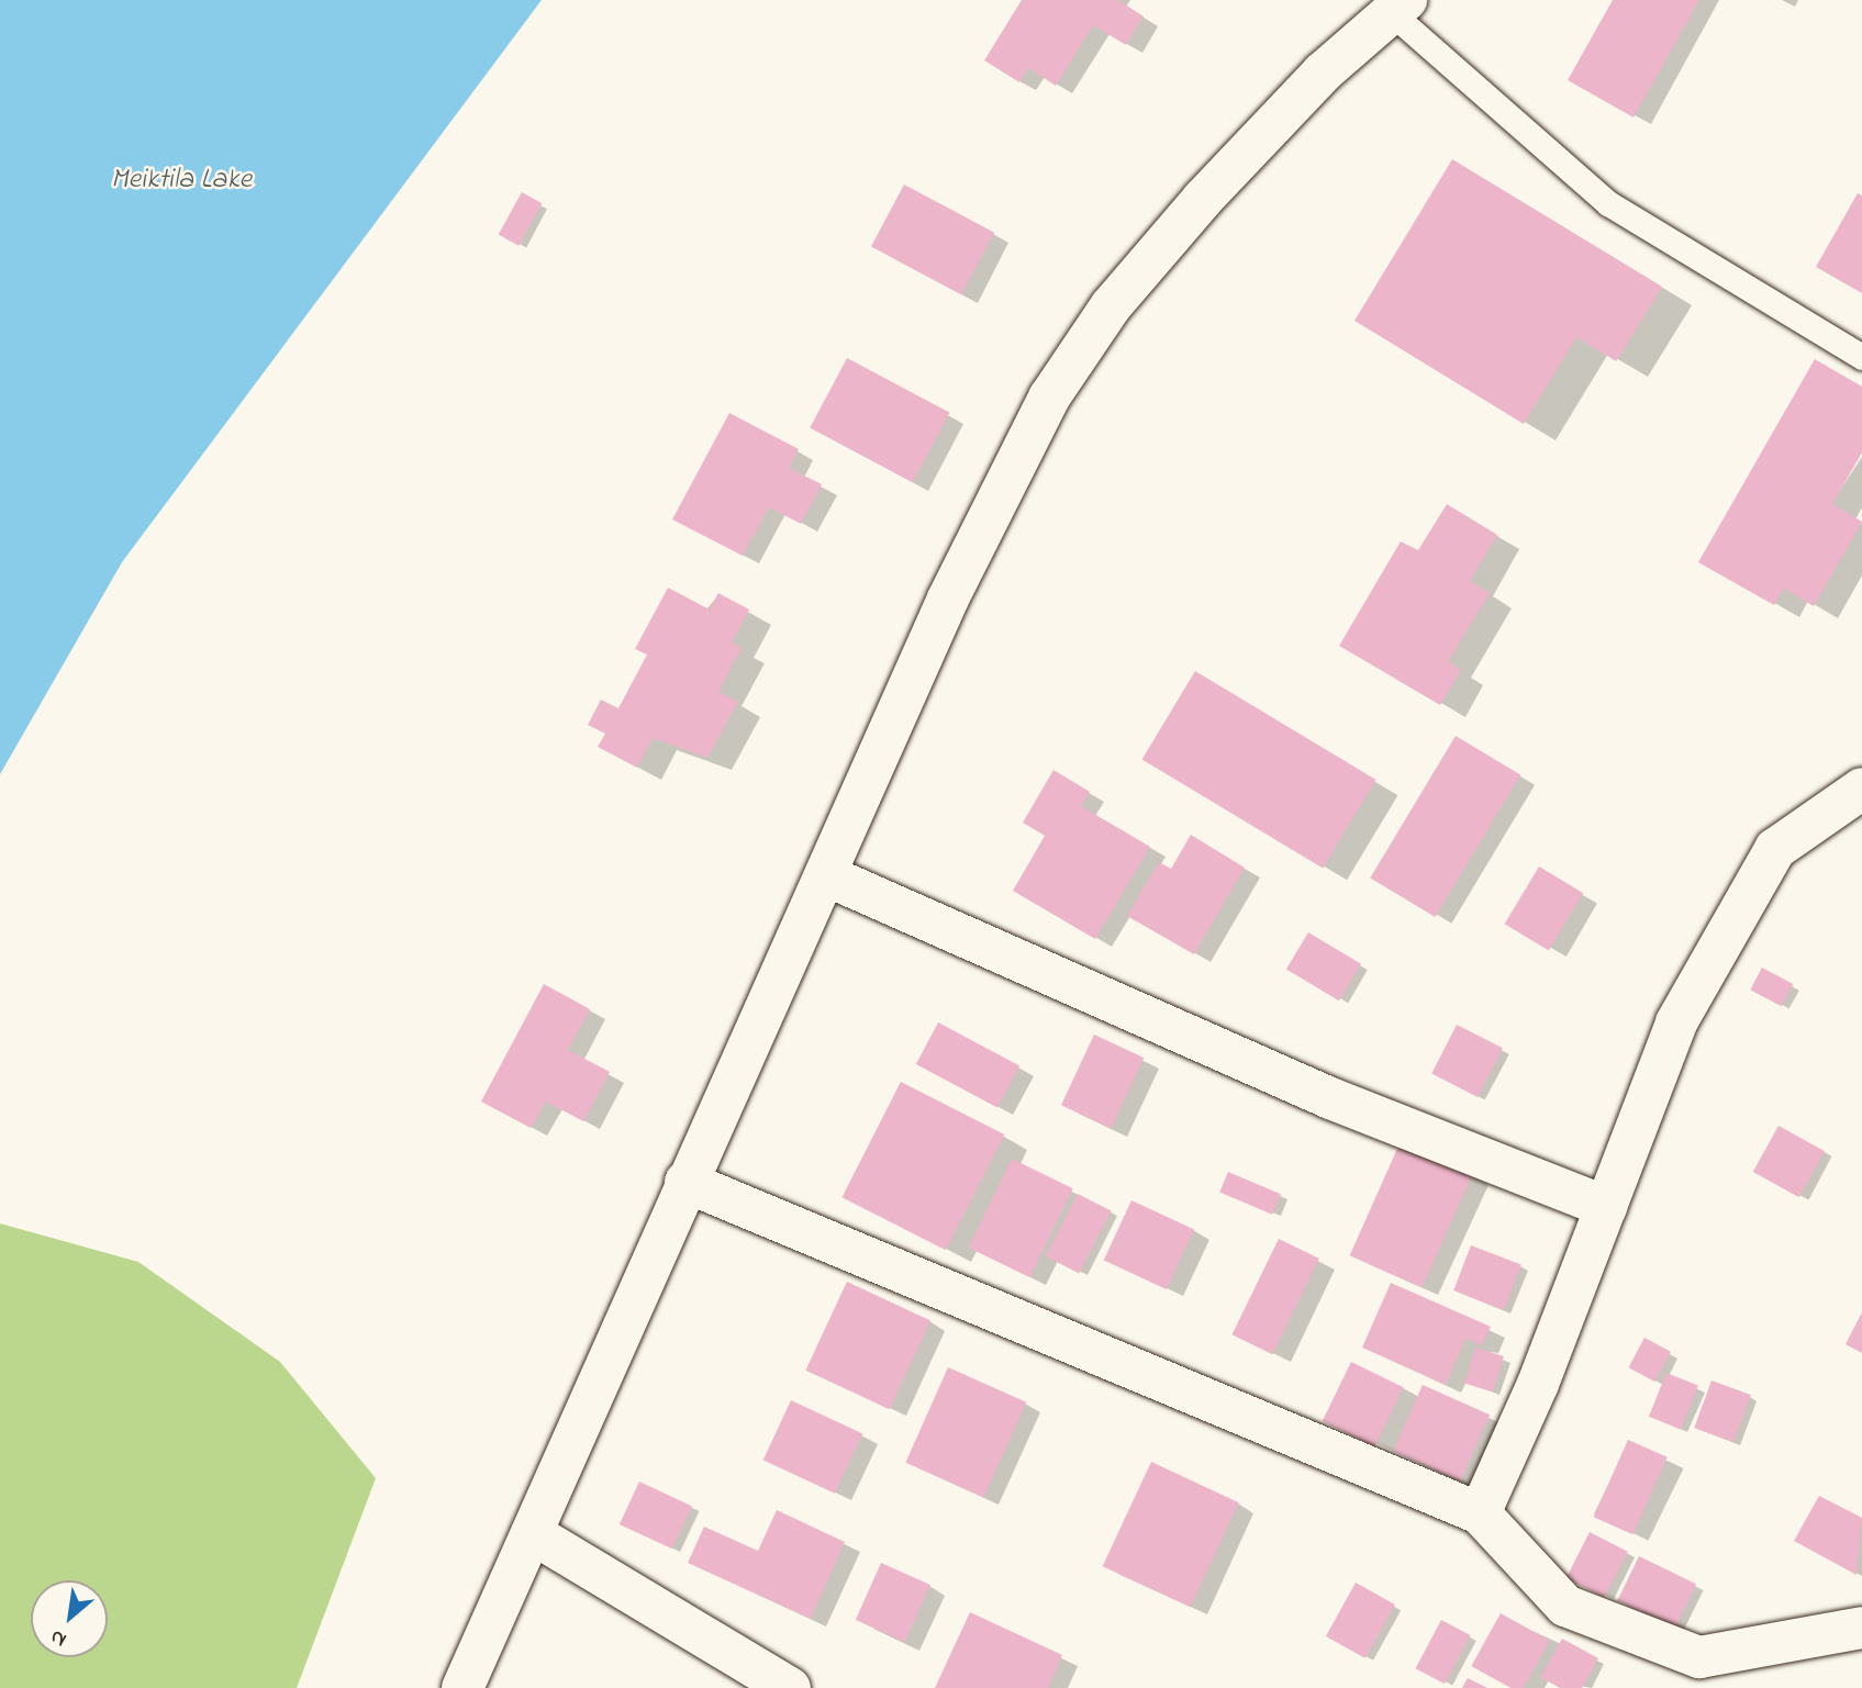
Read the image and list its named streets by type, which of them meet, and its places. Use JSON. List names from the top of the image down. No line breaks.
{"water":["Meiktila Lake"],"north":"bottom left"}
